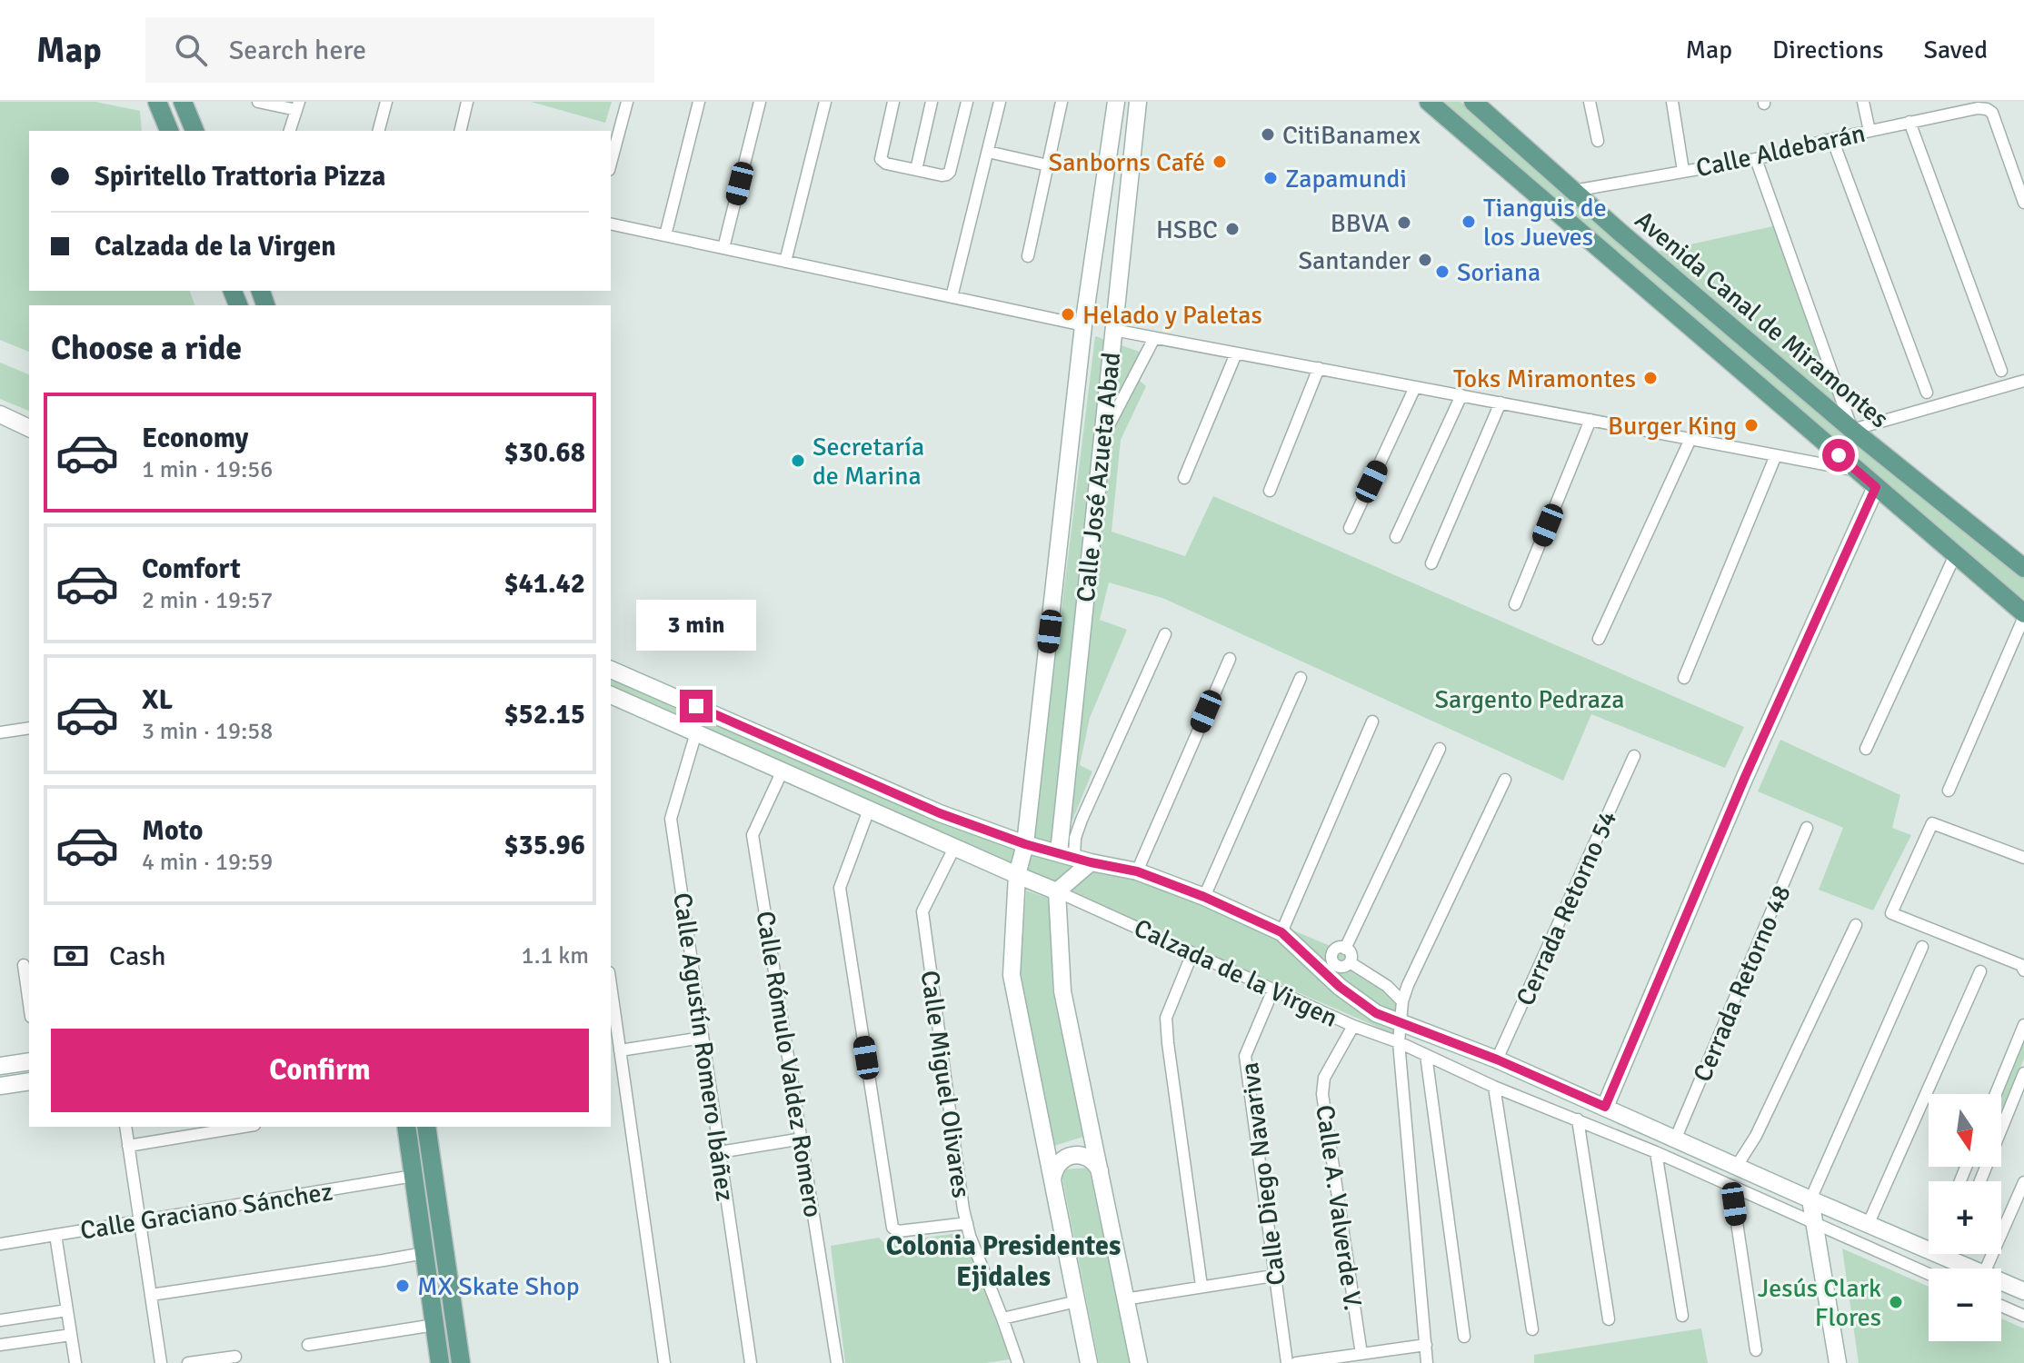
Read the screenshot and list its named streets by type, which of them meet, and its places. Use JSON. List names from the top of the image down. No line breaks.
{"streets":{"main road":["Avenida Canal de Miramontes"],"street":["Calle Aldebarán","Calle José Azueta Abad","Cerrada Retorno 54","Calzada de la Virgen","Cerrada Retorno 48","Calle Agustín Romero Ibáñez","Calle Rómulo Valdez Romero","Calle Miguel Olivares","Calle Diego Navariva","Calle A. Valverde V.","Calle Graciano Sánchez"]},"crossings":[["Calle Aldebarán","Avenida Canal de Miramontes"],["Calle José Azueta Abad","Calzada de la Virgen"],["Cerrada Retorno 54","Calzada de la Virgen"],["Calzada de la Virgen","Cerrada Retorno 48"],["Calzada de la Virgen","Calle Agustín Romero Ibáñez"],["Calzada de la Virgen","Calle Rómulo Valdez Romero"],["Calzada de la Virgen","Calle Miguel Olivares"],["Calzada de la Virgen","Calle Diego Navariva"],["Calzada de la Virgen","Calle A. Valverde V."]],"districts":["Colonia Presidentes Ejidales"],"parks":["Sargento Pedraza"],"places":["CitiBanamex","Sanborns Café","Zapamundi","Tianguis de los Jueves","BBVA","HSBC","Santander","Soriana","Helado y Paletas","Toks Miramontes","Burger King","Secretaría de Marina","MX Skate Shop","Jesús Clark Flores"],"north":"bottom","page":{"header":"Map","search":"Search here","nav":["Map","Directions","Saved"],"banner":["Spiritello Trattoria Pizza","Calzada de la Virgen"],"heading":"Choose a ride","list":[{"name":"Economy","note":"1 min · 19:56","value":"$30.68"},{"name":"Comfort","note":"2 min · 19:57","value":"$41.42"},{"name":"XL","note":"3 min · 19:58","value":"$52.15"},{"name":"Moto","note":"4 min · 19:59","value":"$35.96"}],"bubble":"3 min","pay":["Cash","1.1 km"],"buttons":"Confirm","map_buttons":["+","−"]}}
